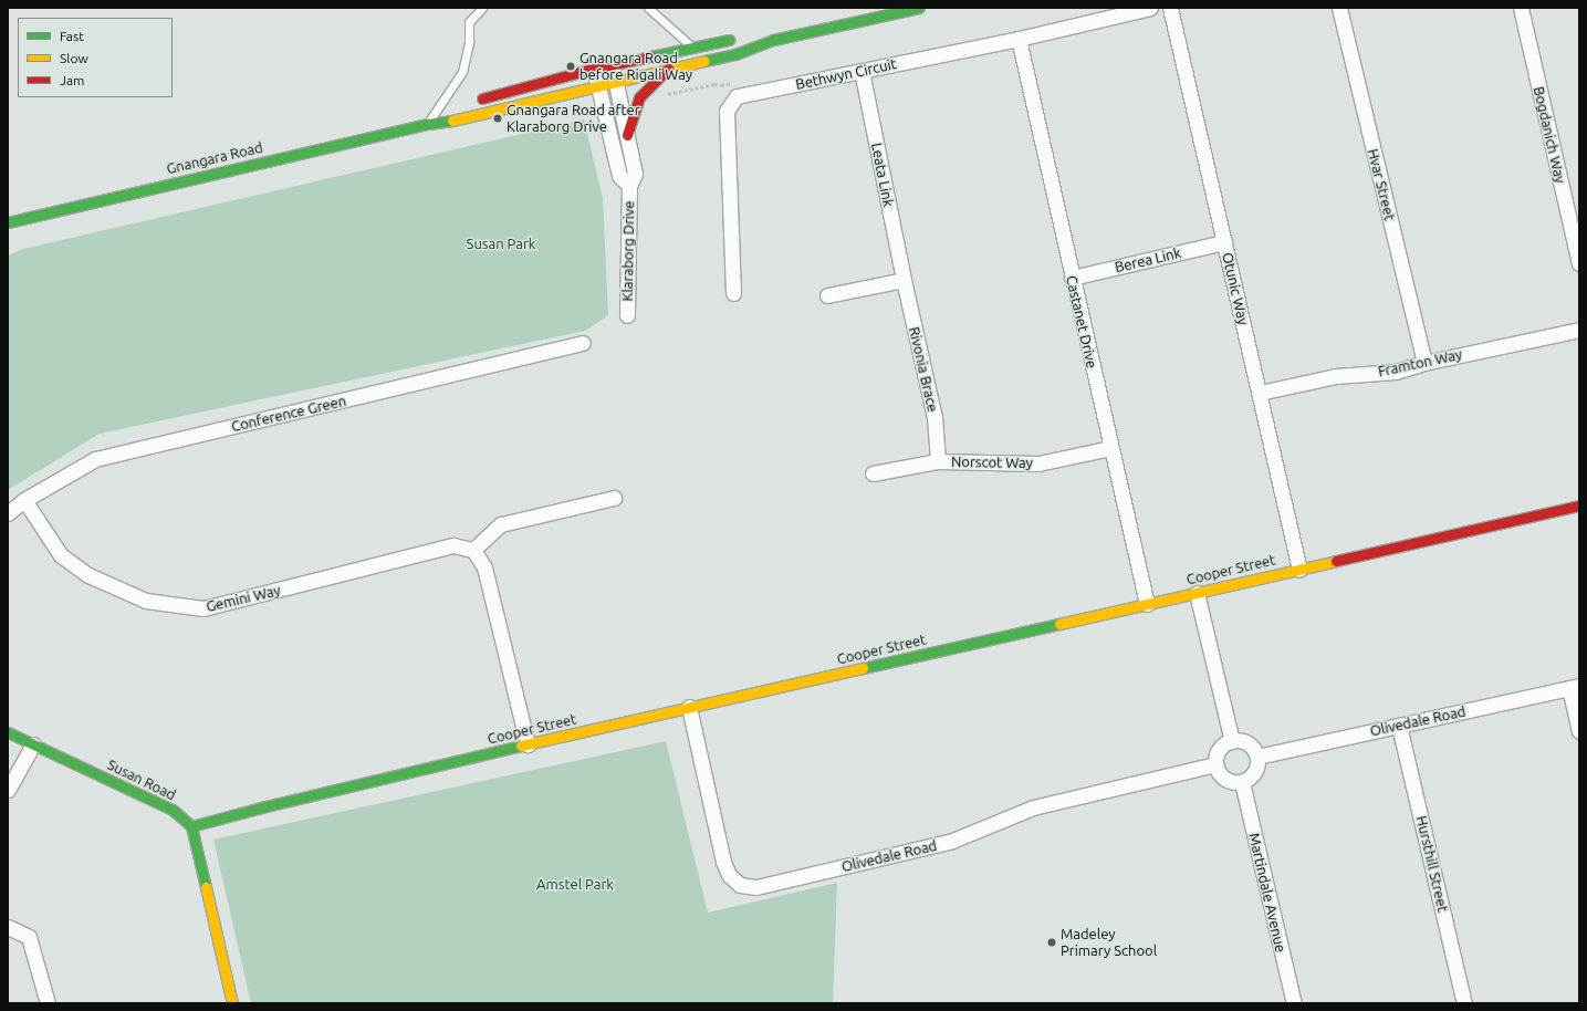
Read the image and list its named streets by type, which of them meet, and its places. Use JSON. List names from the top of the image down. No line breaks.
{"streets":{"street":["Bethwyn Circuit","Bogdanich Way","Gnangara Road","Leata Link","Hvar Street","Klaraborg Drive","Berea Link","Otunic Way","Castanet Drive","Framton Way","Rivonia Brace","Conference Green","Norscot Way","Cooper Street","Gemini Way","Olivedale Road","Susan Road","Hursthill Street","Martindale Avenue"]},"crossings":[["Bethwyn Circuit","Leata Link"],["Bethwyn Circuit","Castanet Drive"],["Gnangara Road","Klaraborg Drive"],["Leata Link","Rivonia Brace"],["Hvar Street","Framton Way"],["Berea Link","Otunic Way"],["Berea Link","Castanet Drive"],["Otunic Way","Framton Way"],["Otunic Way","Cooper Street"],["Castanet Drive","Norscot Way"],["Castanet Drive","Cooper Street"],["Rivonia Brace","Norscot Way"],["Conference Green","Gemini Way"],["Cooper Street","Olivedale Road"],["Cooper Street","Susan Road"],["Olivedale Road","Hursthill Street"],["Olivedale Road","Martindale Avenue"]],"parks":["Susan Park","Amstel Park"],"places":["Gnangara Road before Rigali Way","Gnangara Road after Klaraborg Drive","Madeley Primary School"],"legend":["Fast","Slow","Jam"]}
